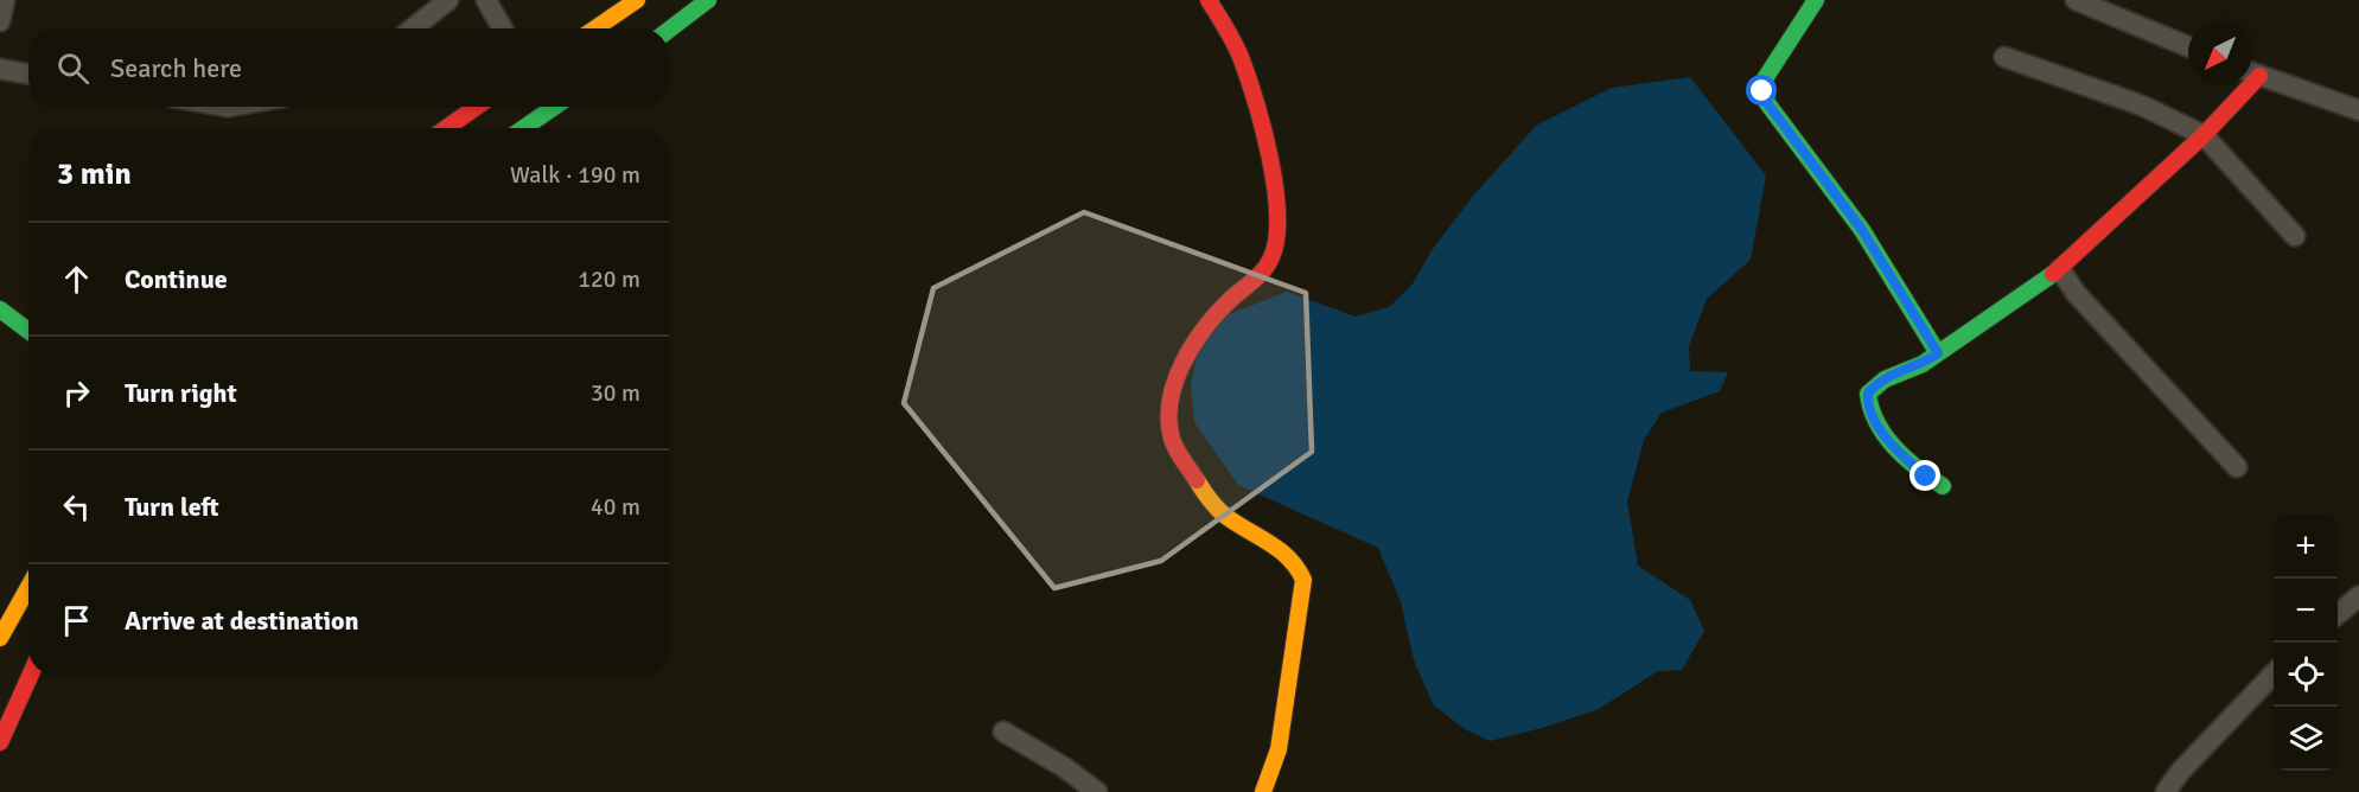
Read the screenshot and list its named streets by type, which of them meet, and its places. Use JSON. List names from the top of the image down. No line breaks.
{"north":"bottom left","page":{"search":"Search here","heading":["3 min","Walk · 190 m"],"list":[["Continue","120 m"],["Turn right","30 m"],["Turn left","40 m"],"Arrive at destination"],"map_buttons":["+","−"]}}
